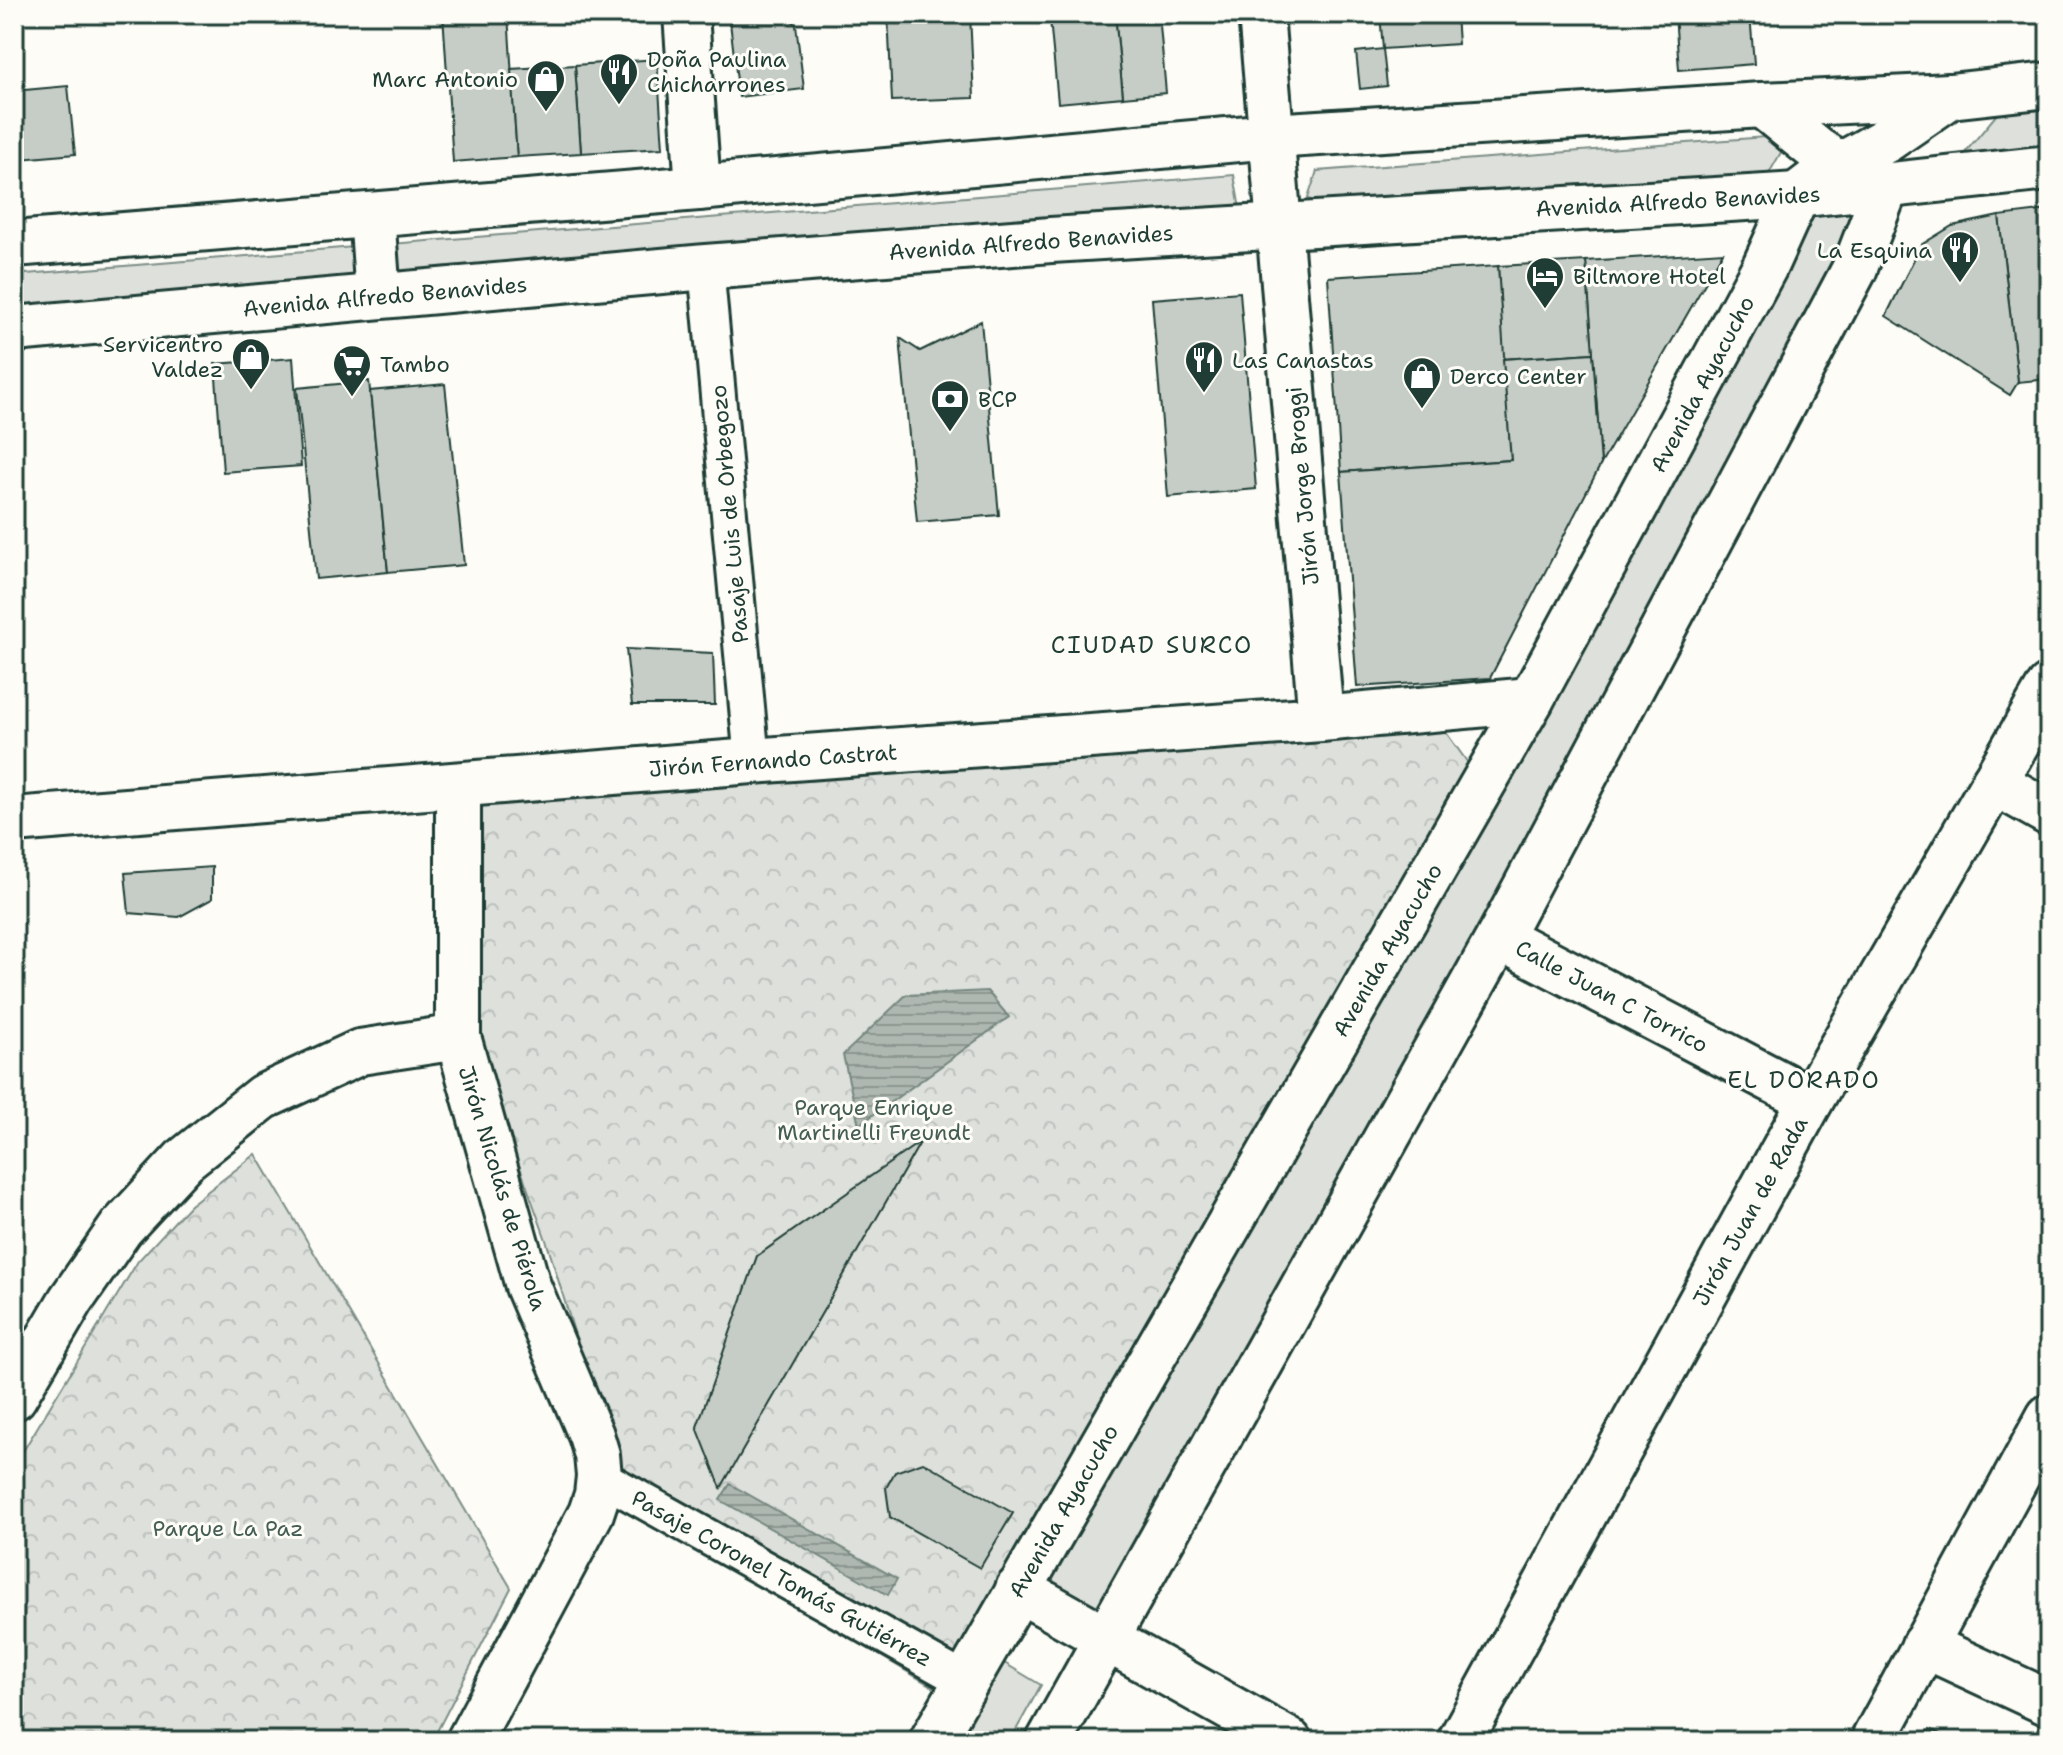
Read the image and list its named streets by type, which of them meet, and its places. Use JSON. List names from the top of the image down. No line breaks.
{"streets":{"main road":["Avenida Alfredo Benavides","Avenida Ayacucho","Jirón Jorge Broggi","Jirón Fernando Castrat","Calle Juan C Torrico","Jirón Nicolás de Piérola","Jirón Juan de Rada"],"street":["Pasaje Luis de Orbegozo","Pasaje Coronel Tomás Gutiérrez"]},"crossings":[["Avenida Alfredo Benavides","Avenida Ayacucho"],["Avenida Alfredo Benavides","Jirón Jorge Broggi"],["Avenida Alfredo Benavides","Pasaje Luis de Orbegozo"],["Avenida Ayacucho","Jirón Fernando Castrat"],["Avenida Ayacucho","Pasaje Coronel Tomás Gutiérrez"],["Jirón Jorge Broggi","Jirón Fernando Castrat"],["Pasaje Luis de Orbegozo","Jirón Fernando Castrat"],["Jirón Fernando Castrat","Jirón Nicolás de Piérola"],["Calle Juan C Torrico","Jirón Juan de Rada"],["Jirón Nicolás de Piérola","Pasaje Coronel Tomás Gutiérrez"]],"districts":["CIUDAD SURCO","EL DORADO"],"parks":["Parque Enrique Martinelli Freundt","Parque La Paz"],"places":{"restaurant":["Doña Paulina Chicharrones","La Esquina","Las Canastas"],"shop":["Marc Antonio","Servicentro Valdez","Derco Center"],"hotel":["Biltmore Hotel"],"supermarket":["Tambo"],"bank":["BCP"]}}
